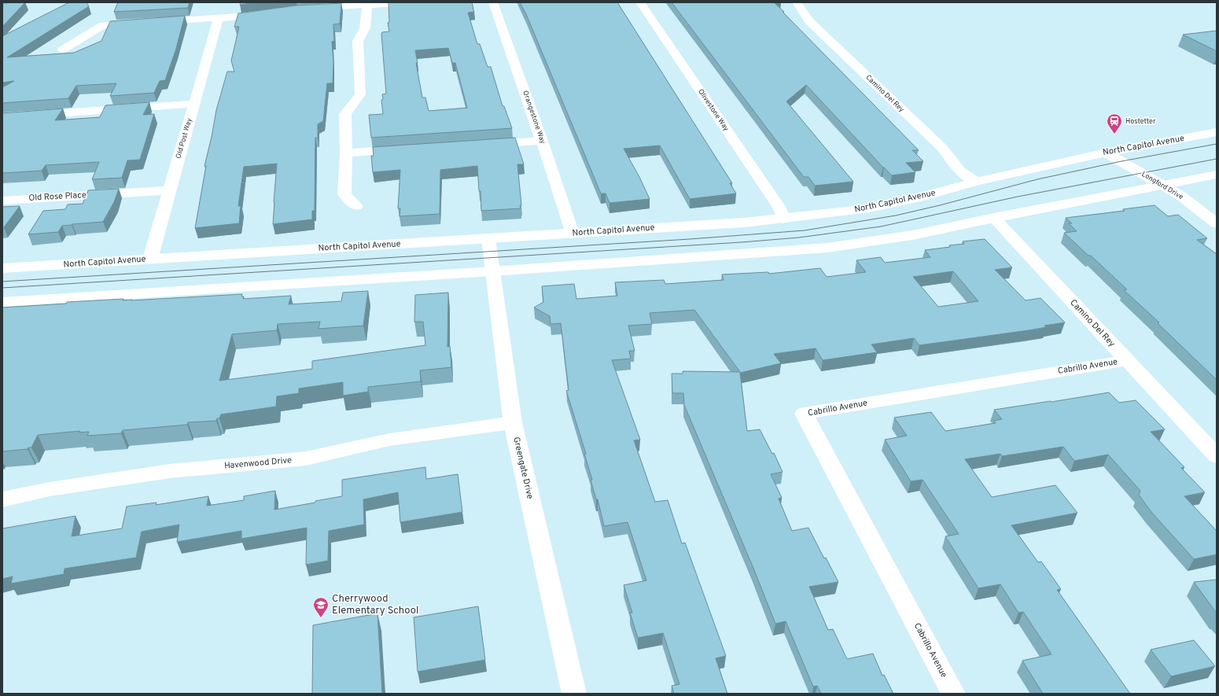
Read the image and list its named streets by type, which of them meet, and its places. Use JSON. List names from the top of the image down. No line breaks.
{"streets":{"street":["Camino Del Rey","Olivestone Way","Orangestone Way","Old Post Way","North Capitol Avenue","Longford Drive","Old Rose Place","Cabrillo Avenue","Havenwood Drive","Greengate Drive"]},"crossings":[["Camino Del Rey","North Capitol Avenue"],["Camino Del Rey","Cabrillo Avenue"],["Olivestone Way","North Capitol Avenue"],["Orangestone Way","North Capitol Avenue"],["Old Post Way","North Capitol Avenue"],["Old Post Way","Old Rose Place"],["North Capitol Avenue","Longford Drive"],["North Capitol Avenue","Greengate Drive"],["Havenwood Drive","Greengate Drive"]],"places":{"station":["Hostetter"],"school or university":["Cherrywood Elementary School"]}}
